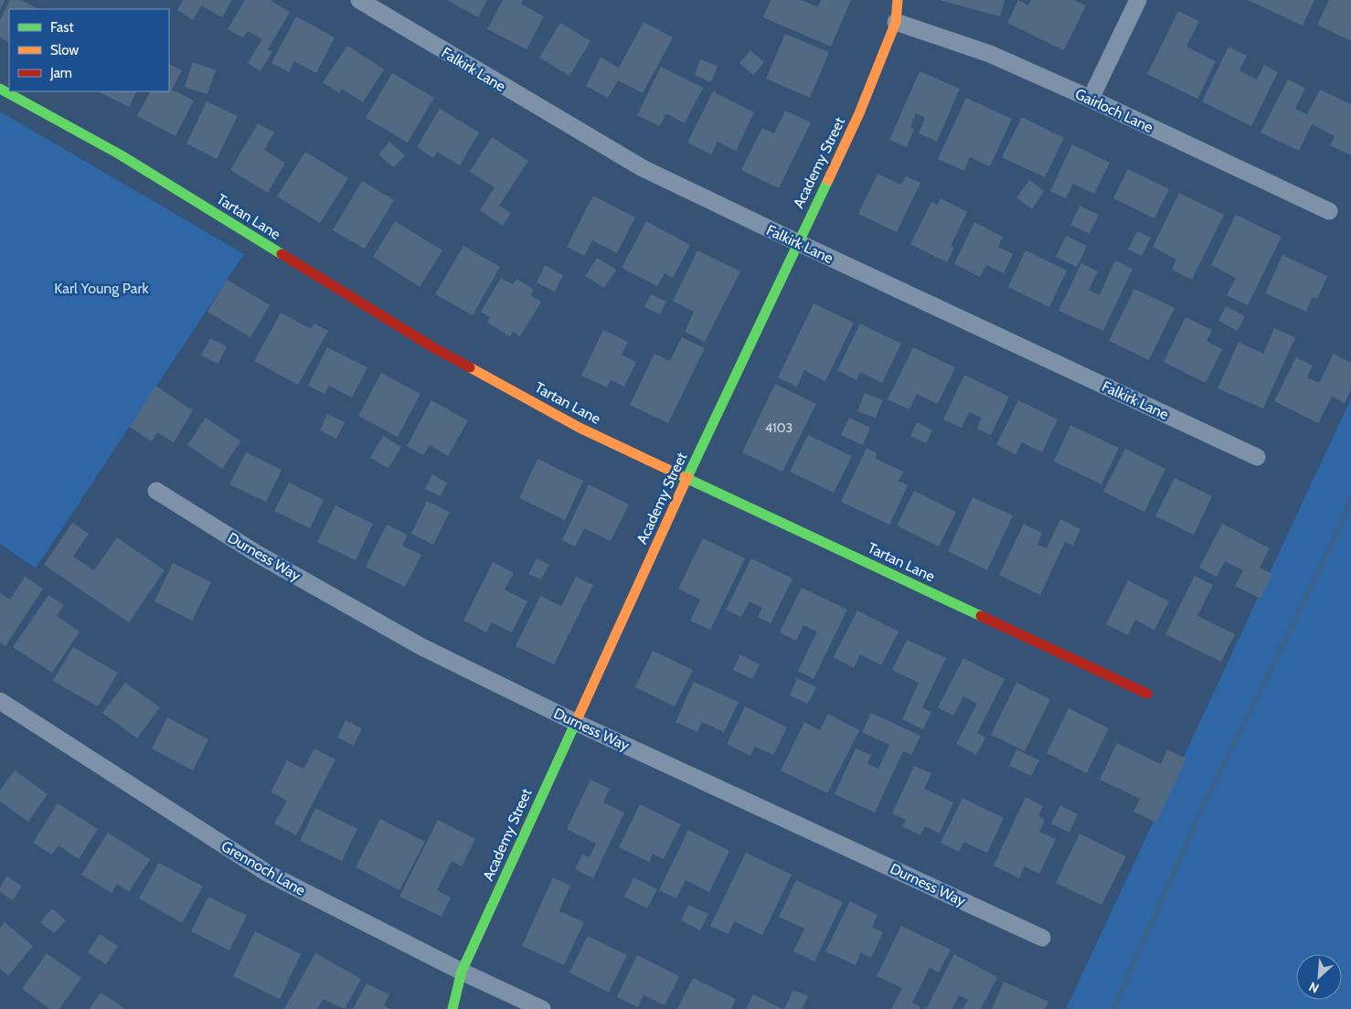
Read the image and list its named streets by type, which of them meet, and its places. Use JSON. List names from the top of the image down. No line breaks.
{"streets":{"street":["Falkirk Lane","Gairloch Lane","Academy Street","Tartan Lane","Durness Way","Grennoch Lane"]},"crossings":[["Falkirk Lane","Academy Street"],["Gairloch Lane","Academy Street"],["Academy Street","Tartan Lane"],["Academy Street","Durness Way"],["Academy Street","Grennoch Lane"]],"parks":["Karl Young Park"],"house_numbers":["4103"],"legend":["Fast","Slow","Jam"],"north":"bottom left"}
